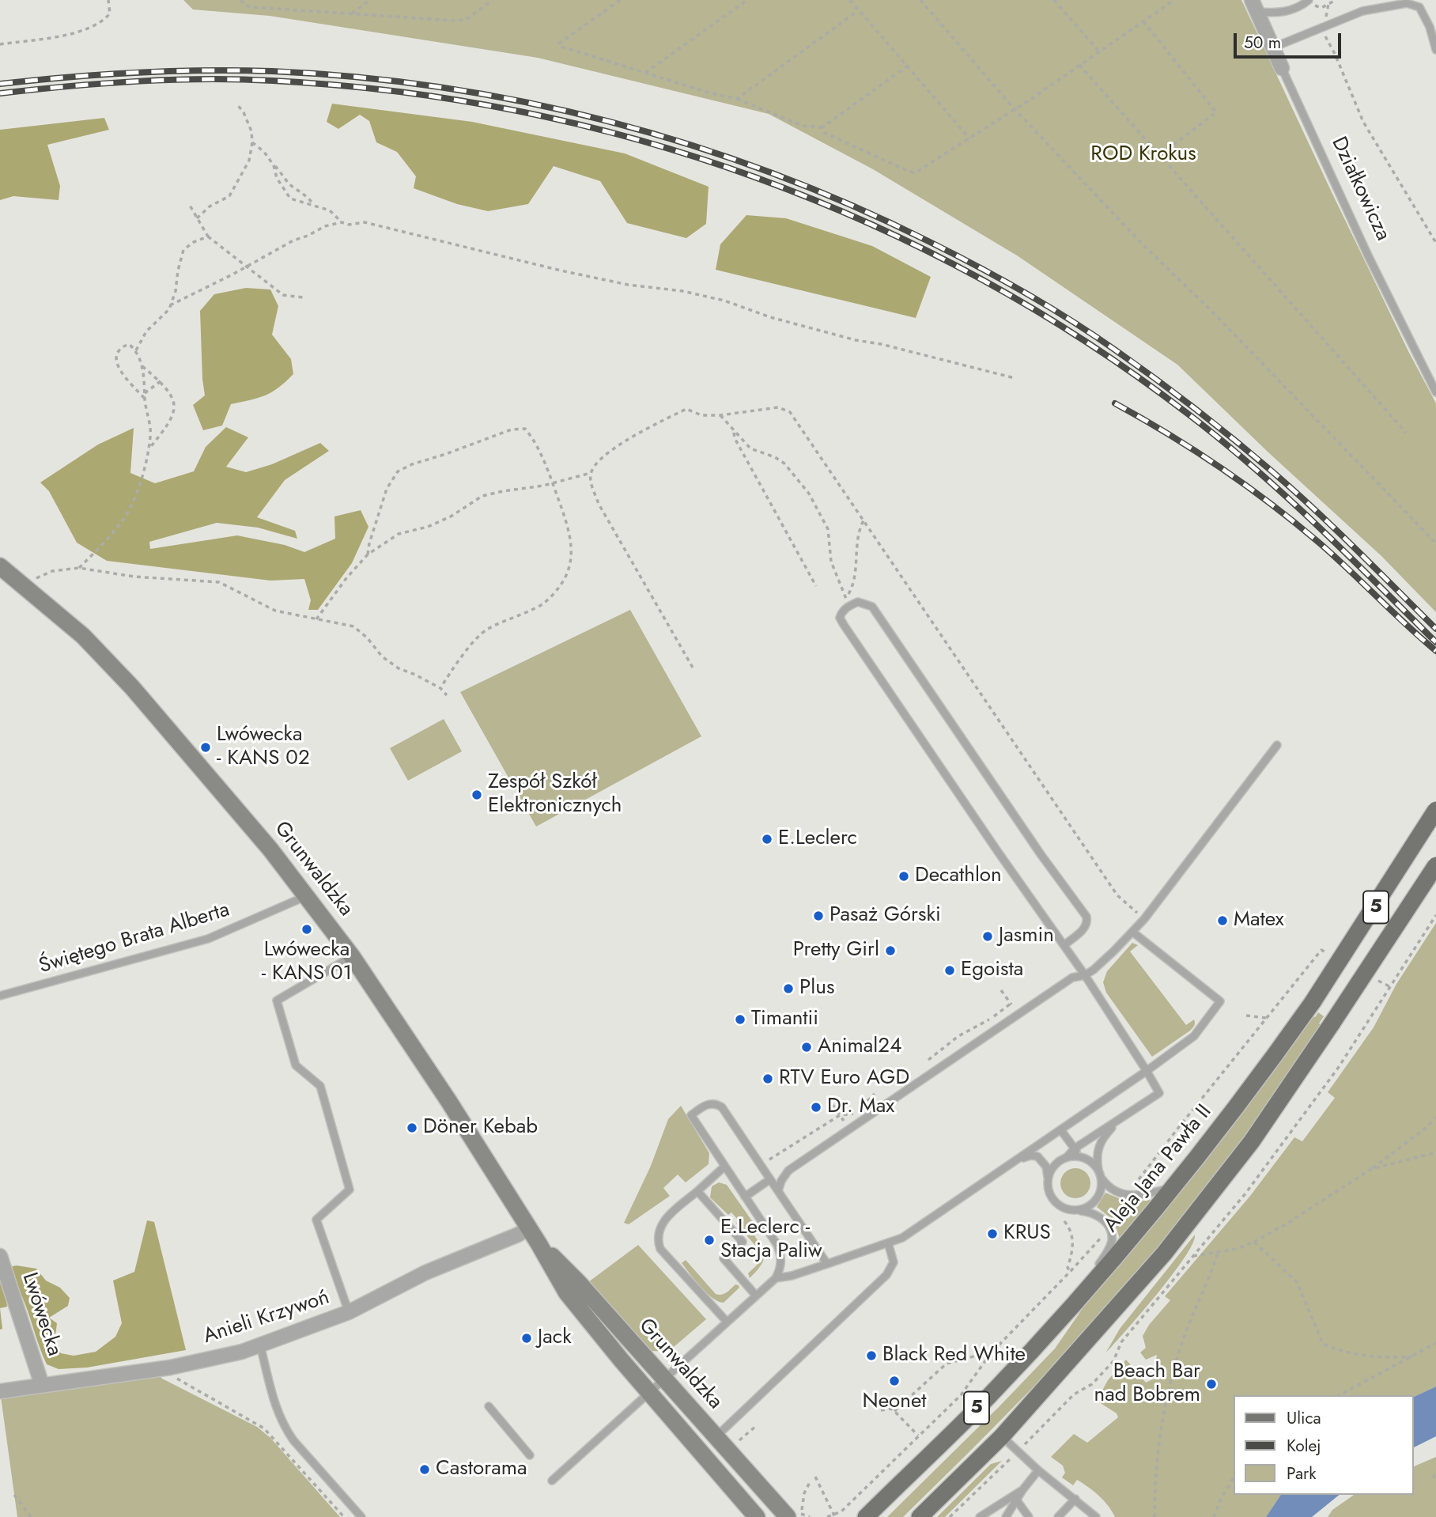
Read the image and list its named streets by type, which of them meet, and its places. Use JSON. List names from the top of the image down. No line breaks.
{"streets":{"main road":["5","Aleja Jana Pawła II"],"street":["Działkowicza","Grunwaldzka","Lwówecka","Anieli Krzywoń"],"lane":["Świętego Brata Alberta"]},"crossings":[["Grunwaldzka","Świętego Brata Alberta"],["Grunwaldzka","Anieli Krzywoń"],["Lwówecka","Anieli Krzywoń"]],"parks":["ROD Krokus"],"places":["Lwówecka - KANS 02","Zespół Szkół Elektronicznych","E.Leclerc","Decathlon","Pasaż Górski","Matex","Lwówecka - KANS 01","Jasmin","Pretty Girl","Egoista","Plus","Timantii","Animal24","RTV Euro AGD","Dr. Max","Döner Kebab","KRUS","E.Leclerc - Stacja Paliw","Jack","Black Red White","Neonet","Beach Bar nad Bobrem","Castorama"],"legend":["Ulica","Kolej","Park"],"scale_bar":"50 m"}
